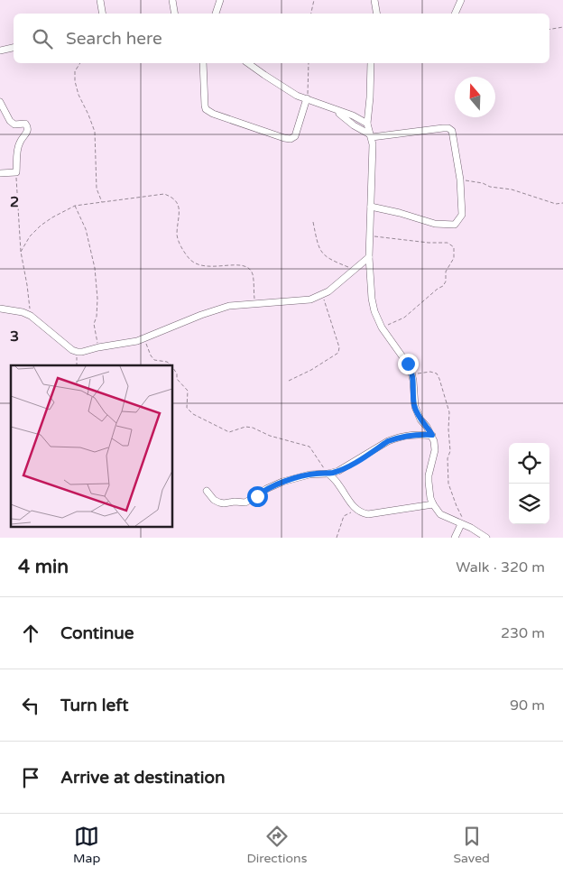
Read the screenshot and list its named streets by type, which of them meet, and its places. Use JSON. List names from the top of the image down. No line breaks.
{"north":"top","page":{"search":"Search here","heading":["4 min","Walk · 320 m"],"list":[["Continue","230 m"],["Turn left","90 m"],"Arrive at destination"],"nav":["Map","Directions","Saved"]},"grid":{"rows":["2","3"]}}
